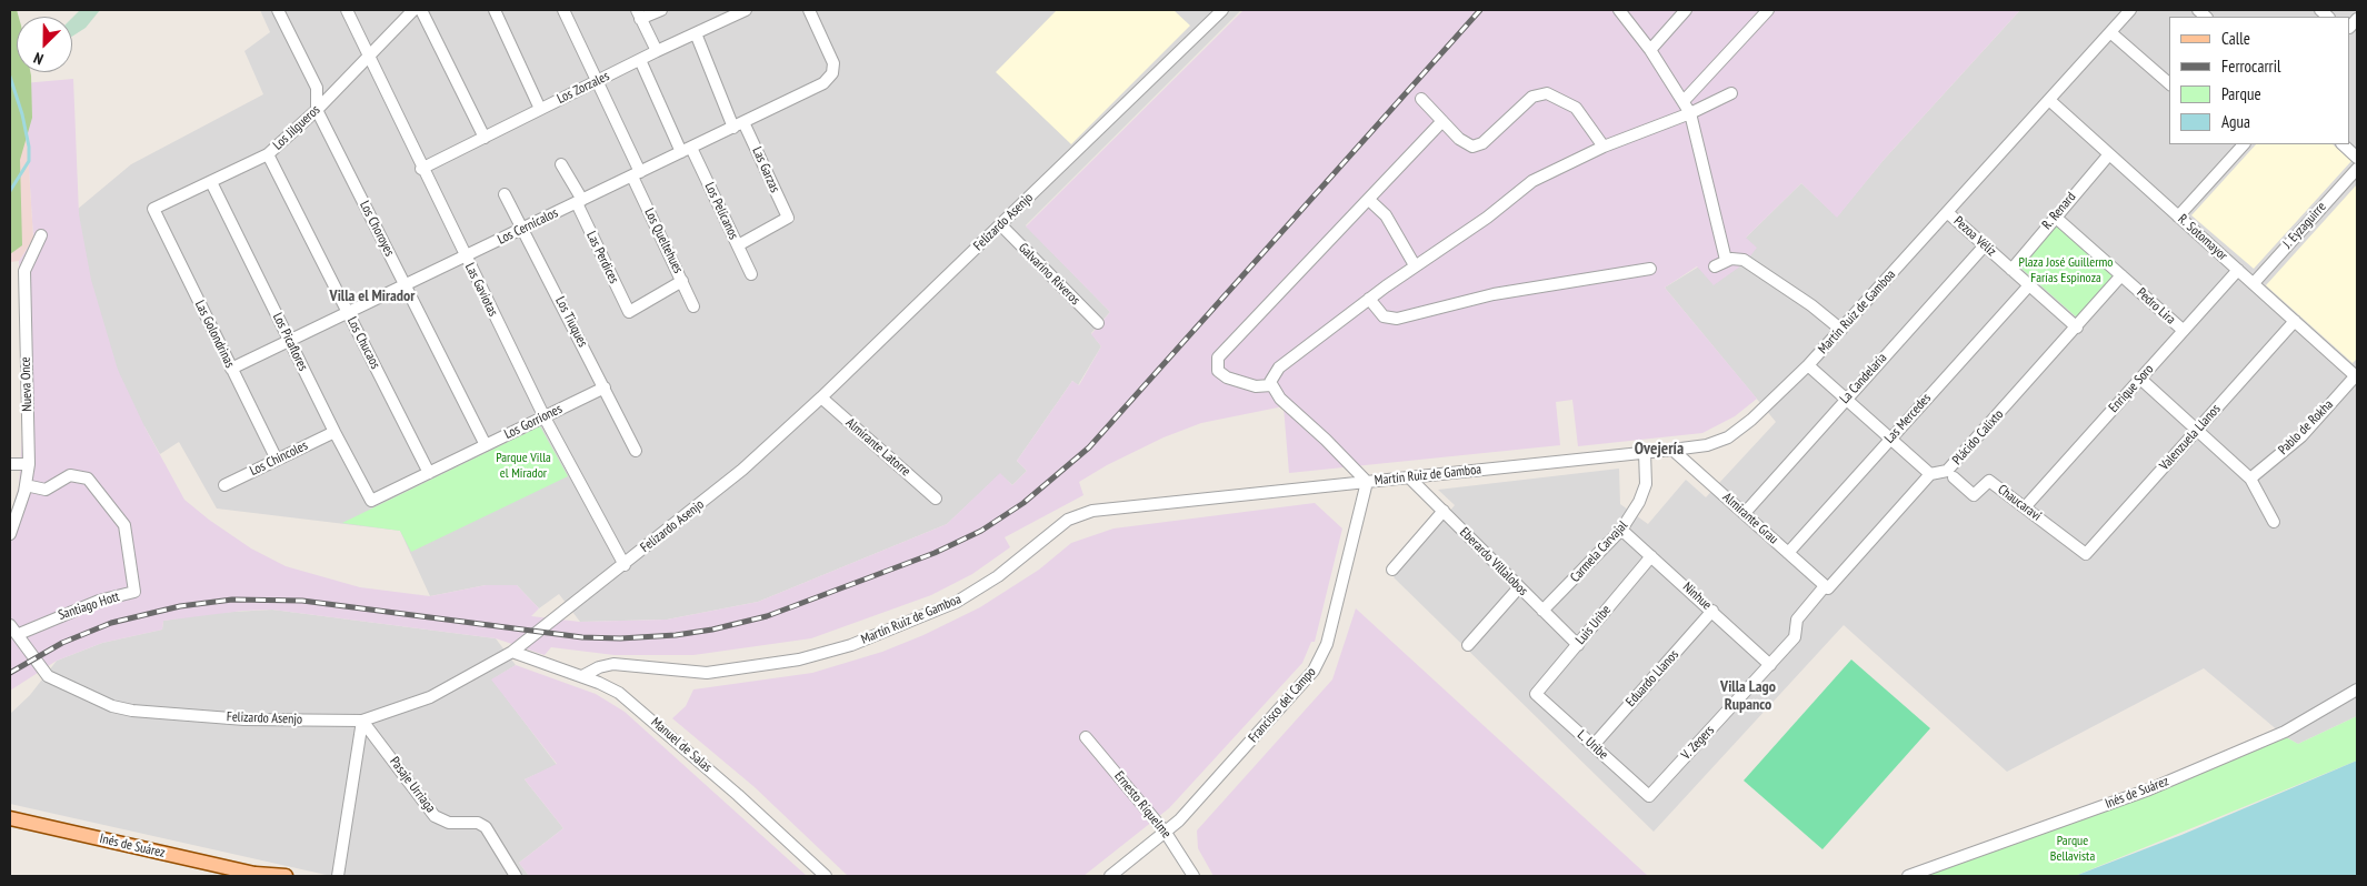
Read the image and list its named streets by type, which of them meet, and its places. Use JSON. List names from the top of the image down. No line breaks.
{"streets":{"main road":["Inés de Suárez"],"street":["Los Zorzales","Los Jilgueros","Las Garzas","Los Pelícanos","R. Renard","Felizardo Asenjo","J. Eyzaguirre","Los Cernícalos","Los Choroyes","Pezoa Véliz","R. Sotomayor","Los Queltehues","Las Perdices","Galvarino Riveros","Las Gaviotas","Pedro Lira","Martín Ruiz de Gamboa","Los Tiuques","Las Golondrinas","Los Picaflores","Los Chucaos","La Candelaria","Nueva Once","Enrique Soro","Las Mercedes","Los Gorriones","Pablo de Rokha","Plácido Calixto","Valenzuela Llanos","Almirante Latorre","Los Chincoles","Chaucaravi","Almirante Grau","Carmela Carvajal","Eberardo Villalobos","Ninhue","Santiago Hott","Luis Uribe","Eduardo Llanos","Francisco del Campo","V. Zegers","Manuel de Salas","L. Uribe","Pasaje Urriaga","Ernesto Riquelme"]},"crossings":[["Los Zorzales","Las Garzas"],["Los Zorzales","Los Pelícanos"],["Los Zorzales","Los Queltehues"],["Los Zorzales","Las Gaviotas"],["Los Jilgueros","Los Choroyes"],["Los Jilgueros","Las Gaviotas"],["Los Jilgueros","Las Golondrinas"],["Los Jilgueros","Los Picaflores"],["Los Jilgueros","Los Chucaos"],["Las Garzas","Los Pelícanos"],["Las Garzas","Los Cernícalos"],["Los Pelícanos","Los Cernícalos"],["R. Renard","Pezoa Véliz"],["R. Renard","R. Sotomayor"],["R. Renard","Pedro Lira"],["Felizardo Asenjo","Galvarino Riveros"],["Felizardo Asenjo","Las Gaviotas"],["Felizardo Asenjo","Almirante Latorre"],["Felizardo Asenjo","Santiago Hott"],["Felizardo Asenjo","Manuel de Salas"],["Felizardo Asenjo","Pasaje Urriaga"],["J. Eyzaguirre","R. Sotomayor"],["Los Cernícalos","Los Choroyes"],["Los Cernícalos","Los Queltehues"],["Los Cernícalos","Las Perdices"],["Los Cernícalos","Las Gaviotas"],["Los Cernícalos","Los Tiuques"],["Los Cernícalos","Las Golondrinas"],["Los Cernícalos","Los Picaflores"],["Los Cernícalos","Los Chucaos"],["Los Choroyes","Los Gorriones"],["Pezoa Véliz","Martín Ruiz de Gamboa"],["Pezoa Véliz","La Candelaria"],["Pezoa Véliz","Las Mercedes"],["Pezoa Véliz","Plácido Calixto"],["R. Sotomayor","Martín Ruiz de Gamboa"],["R. Sotomayor","Enrique Soro"],["R. Sotomayor","Pablo de Rokha"],["R. Sotomayor","Valenzuela Llanos"],["Los Queltehues","Las Perdices"],["Las Gaviotas","Los Gorriones"],["Pedro Lira","Enrique Soro"],["Pedro Lira","Plácido Calixto"],["Martín Ruiz de Gamboa","Almirante Grau"],["Martín Ruiz de Gamboa","Carmela Carvajal"],["Martín Ruiz de Gamboa","Eberardo Villalobos"],["Martín Ruiz de Gamboa","Francisco del Campo"],["Martín Ruiz de Gamboa","Manuel de Salas"],["Los Tiuques","Los Gorriones"],["Las Golondrinas","Los Chincoles"],["Los Picaflores","Los Gorriones"],["Los Picaflores","Los Chincoles"],["Los Chucaos","Los Gorriones"],["La Candelaria","Almirante Grau"],["Nueva Once","Santiago Hott"],["Enrique Soro","Chaucaravi"],["Las Mercedes","Almirante Grau"],["Plácido Calixto","Almirante Grau"],["Plácido Calixto","V. Zegers"],["Valenzuela Llanos","Chaucaravi"],["Almirante Grau","V. Zegers"],["Carmela Carvajal","Eberardo Villalobos"],["Carmela Carvajal","Ninhue"],["Eberardo Villalobos","Luis Uribe"],["Ninhue","Luis Uribe"],["Ninhue","Eduardo Llanos"],["Ninhue","V. Zegers"],["Luis Uribe","L. Uribe"],["Eduardo Llanos","L. Uribe"],["Francisco del Campo","Ernesto Riquelme"],["V. Zegers","L. Uribe"]],"districts":["Villa el Mirador","Ovejería","Villa Lago Rupanco"],"parks":["Plaza José Guillermo Farías Espinoza","Parque Villa el Mirador","Parque Bellavista"],"legend":["Calle","Ferrocarril","Parque","Agua"],"north":"bottom left"}
